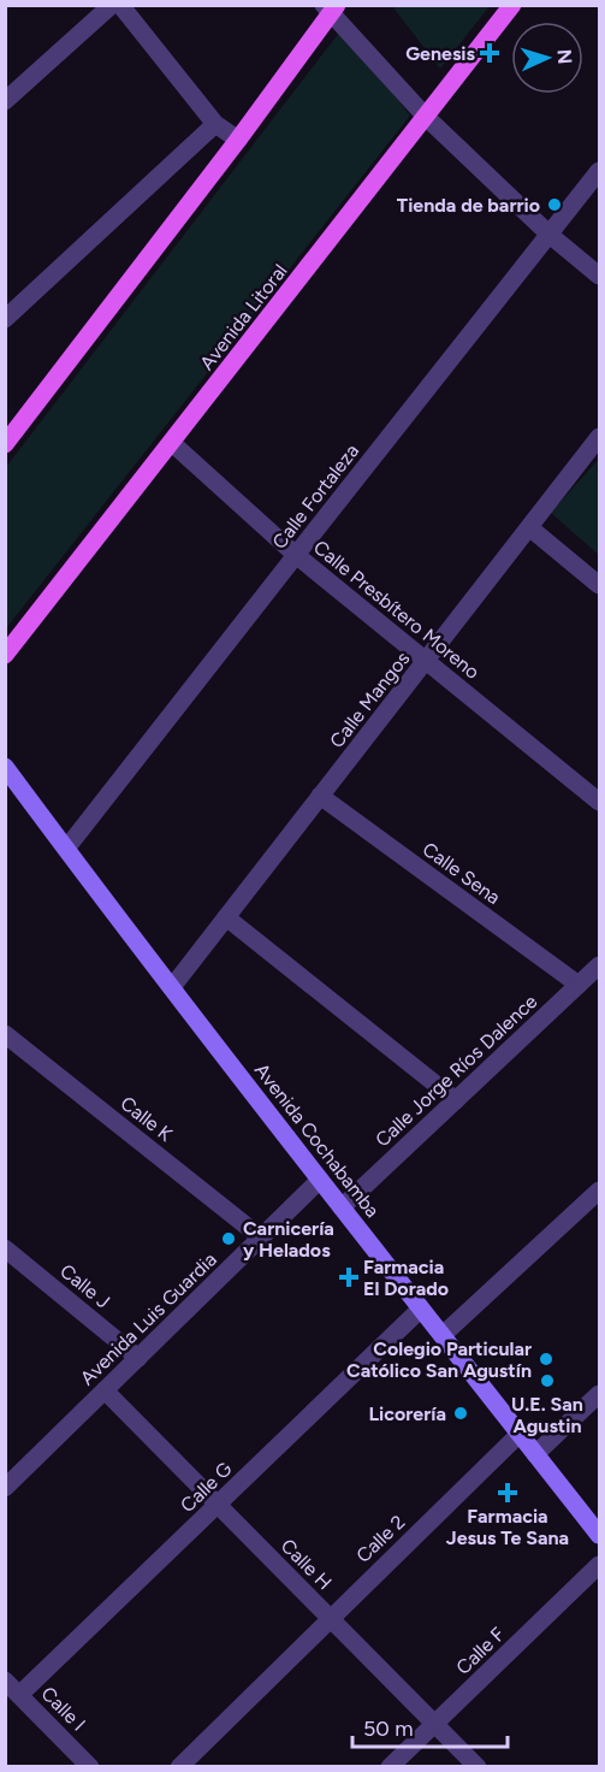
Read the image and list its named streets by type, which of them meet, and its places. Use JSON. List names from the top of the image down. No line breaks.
{"streets":{"main road":["Avenida Litoral","Avenida Cochabamba"],"street":["Calle Fortaleza","Calle Presbítero Moreno","Calle Mangos","Calle Sena","Calle Jorge Ríos Dalence","Calle K","Calle J","Avenida Luis Guardia","Calle G","Calle 2","Calle H","Calle F","Calle I"]},"crossings":[["Avenida Litoral","Calle Presbítero Moreno"],["Calle Fortaleza","Calle Presbítero Moreno"],["Calle Fortaleza","Avenida Cochabamba"],["Calle Presbítero Moreno","Calle Mangos"],["Calle Mangos","Calle Sena"],["Calle Mangos","Avenida Cochabamba"],["Calle Sena","Calle Jorge Ríos Dalence"],["Calle Jorge Ríos Dalence","Avenida Cochabamba"],["Calle K","Avenida Luis Guardia"],["Avenida Cochabamba","Avenida Luis Guardia"],["Avenida Cochabamba","Calle G"],["Avenida Cochabamba","Calle 2"],["Calle J","Avenida Luis Guardia"],["Avenida Luis Guardia","Calle H"],["Calle G","Calle H"],["Calle G","Calle I"],["Calle 2","Calle H"],["Calle H","Calle F"]],"places":{"health":["Genesis","Farmacia El Dorado","Farmacia Jesus Te Sana"],"other":["Tienda de barrio","Carnicería y Helados","Colegio Particular Católico San Agustín","U.E. San Agustin","Licorería"]},"scale_bar":"50 m","north":"right"}
